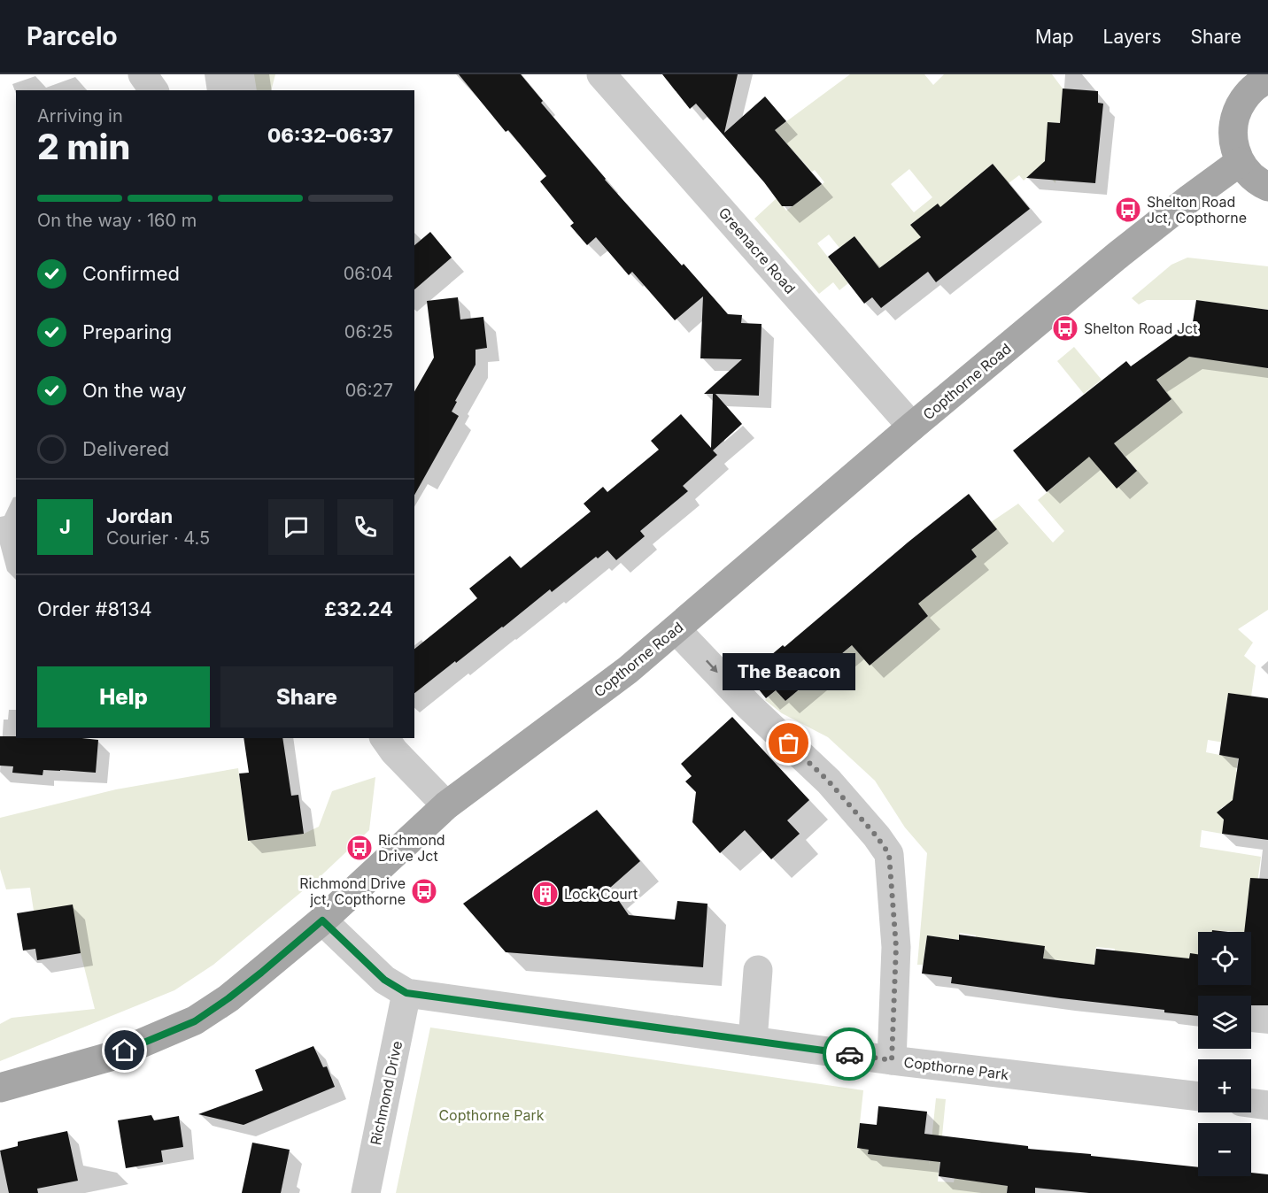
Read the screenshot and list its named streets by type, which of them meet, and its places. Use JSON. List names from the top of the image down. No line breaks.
{"streets":{"main road":["Copthorne Road"],"street":["Greenacre Road","Copthorne Park","Richmond Drive"]},"crossings":[["Greenacre Road","Copthorne Road"],["Copthorne Road","Copthorne Park"],["Copthorne Park","Richmond Drive"]],"parks":["Copthorne Park"],"places":{"bus stop":["Shelton Road Jct, Copthorne","Shelton Road Jct","Richmond Drive Jct","Richmond Drive jct, Copthorne"],"other":["The Beacon"],"building":["Lock Court"]},"page":{"header":"Parcelo","nav":["Map","Layers","Share"],"heading":["2 min","Arriving in","06:32–06:37"],"panel":["Jordan","Courier · 4.5","Order #8134","£32.24"],"bar":"On the way · 160 m","list":[["Confirmed","06:04"],["Preparing","06:25"],["On the way","06:27"],"Delivered"],"round":"J","bubble":"The Beacon","buttons":["Help","Share"],"map_buttons":["+","−"]}}
